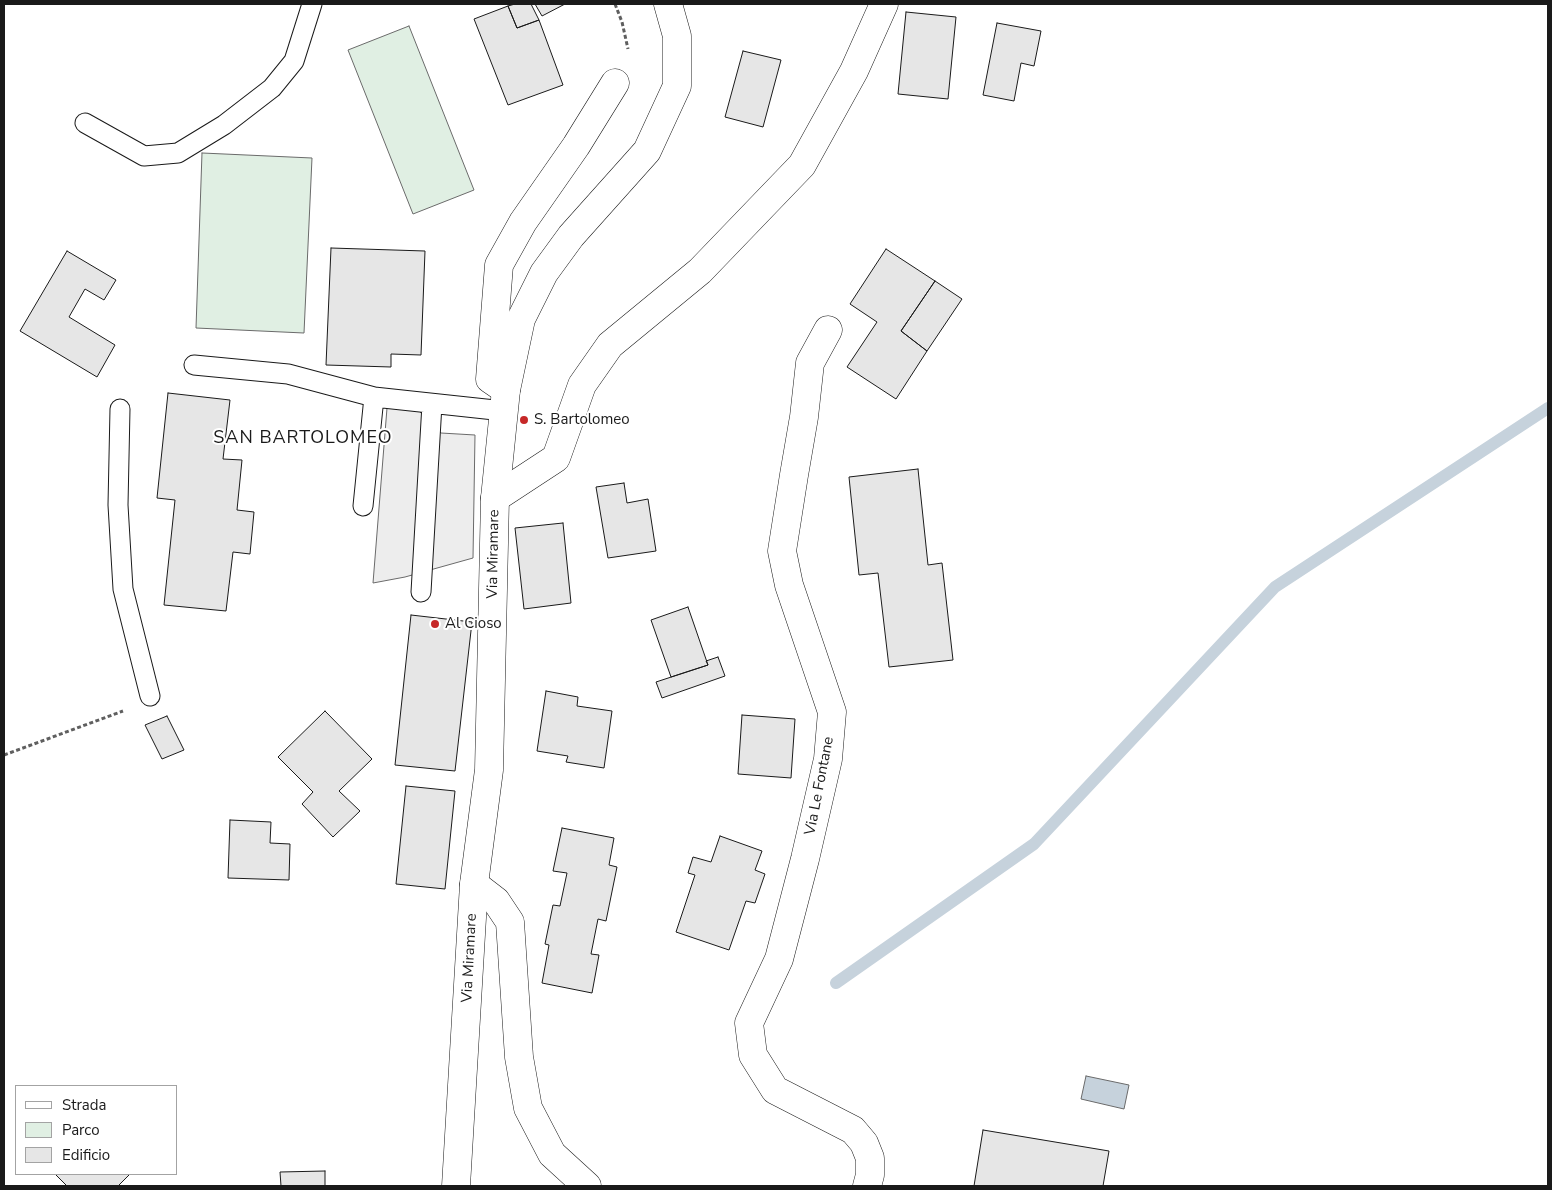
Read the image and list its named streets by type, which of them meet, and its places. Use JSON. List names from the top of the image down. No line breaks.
{"streets":{"street":["Via Miramare","Via Le Fontane"]},"districts":["SAN BARTOLOMEO"],"places":["S. Bartolomeo","Al Cioso"],"legend":["Strada","Parco","Edificio"]}
